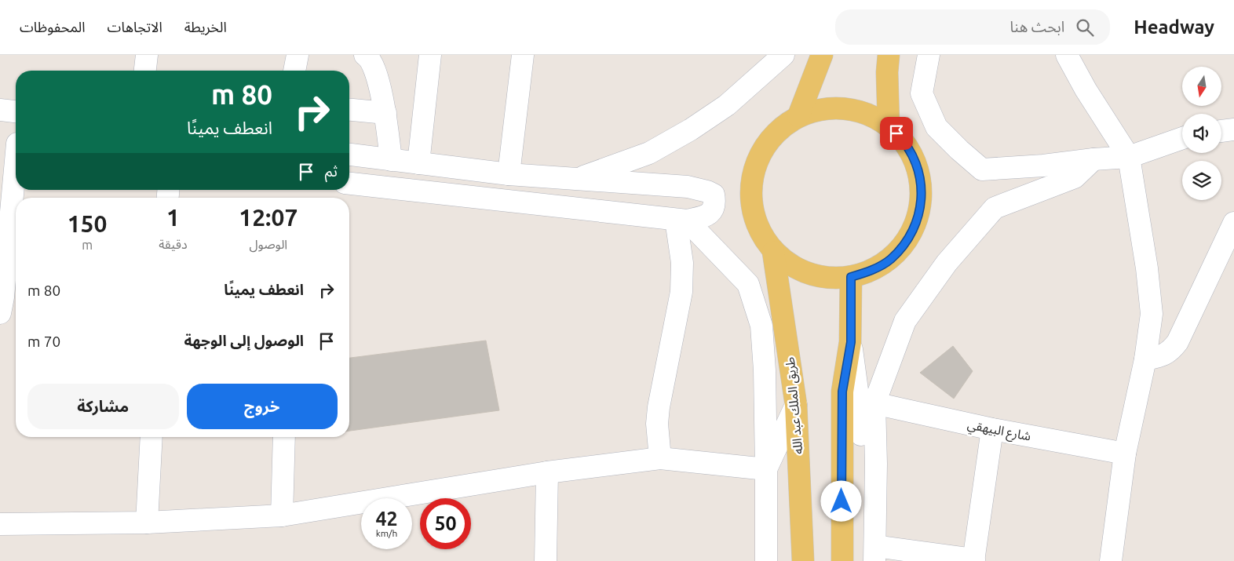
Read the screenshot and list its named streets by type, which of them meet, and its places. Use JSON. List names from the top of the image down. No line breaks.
{"streets":{"main road":["طريق الملك عبد الله"],"street":["شارع البيهقي"]},"north":"bottom","page":{"header":"Headway","search":"ابحث هنا","nav":["الخريطة","الاتجاهات","المحفوظات"],"turn":["80 m","انعطف يمينًا"],"then":"ثم","eta":["12:07","الوصول","1","دقيقة","150","m"],"list":[{"name":"انعطف يمينًا","value":"80 m"},{"name":"الوصول إلى الوجهة","value":"70 m"}],"buttons":["خروج","مشاركة"],"speed":"42 km/h","limit":"50"}}
